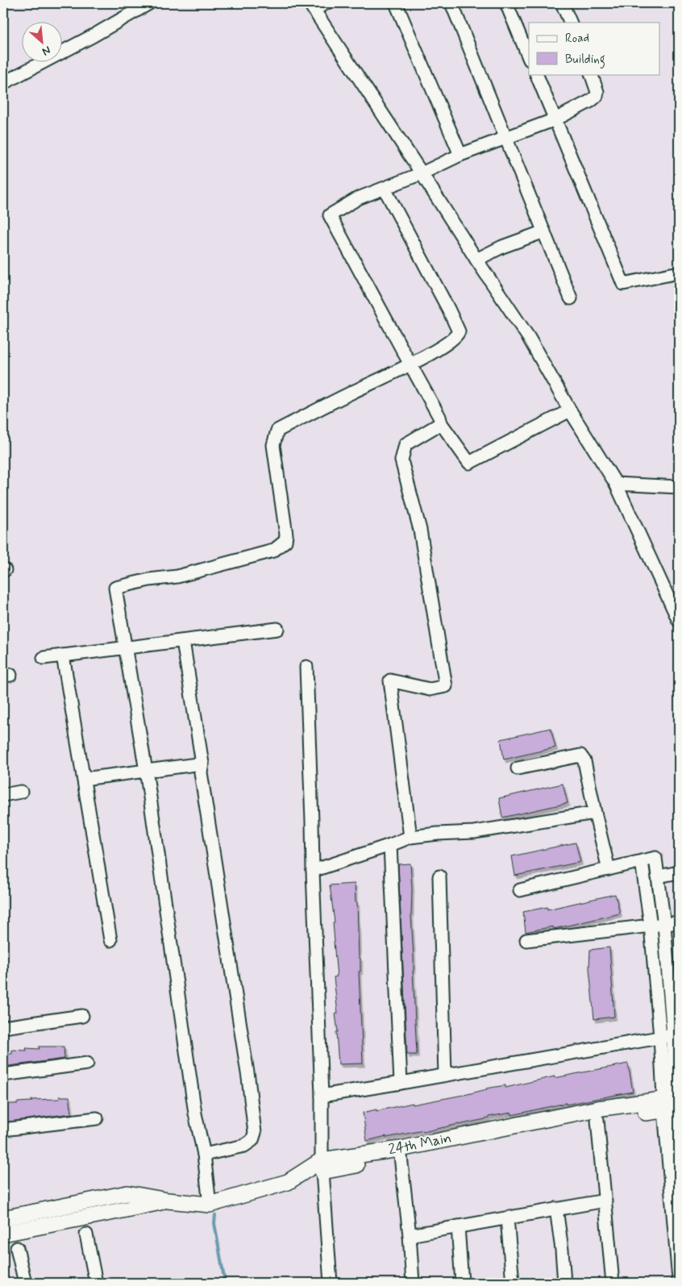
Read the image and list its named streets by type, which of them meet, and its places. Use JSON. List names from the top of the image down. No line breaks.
{"streets":{"street":["24th Main"]},"legend":["Road","Building"],"north":"bottom right"}
